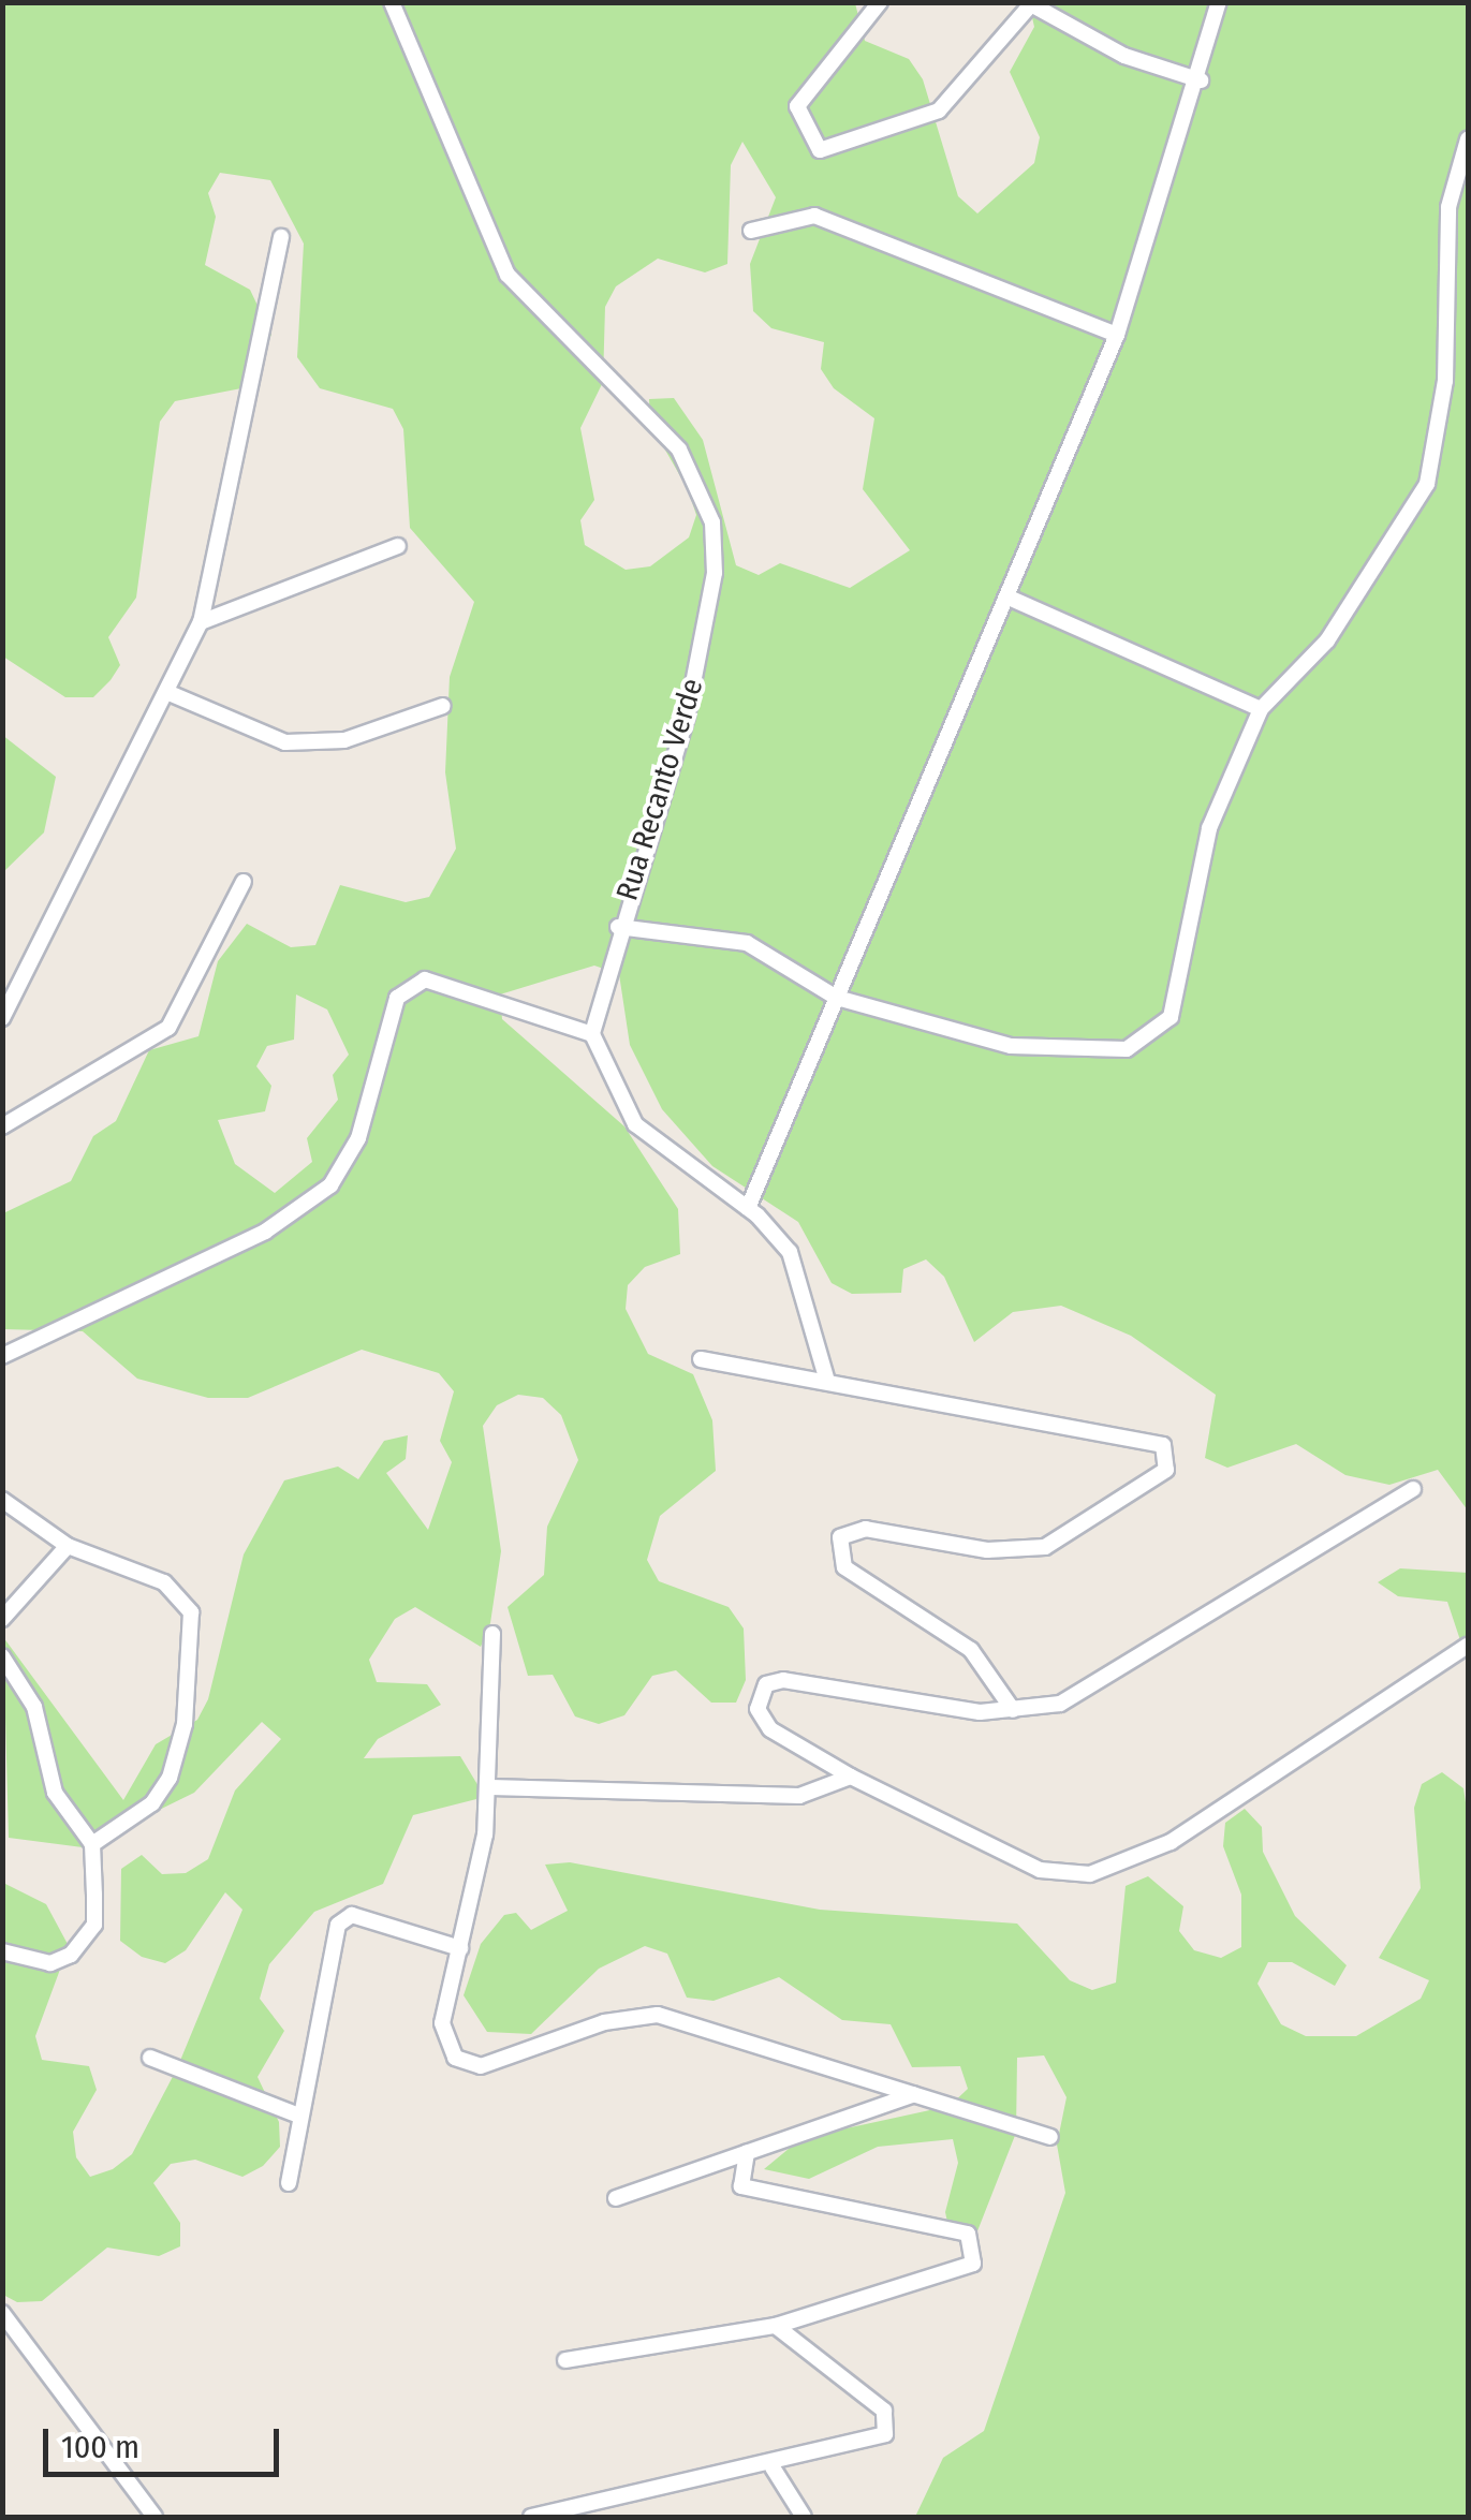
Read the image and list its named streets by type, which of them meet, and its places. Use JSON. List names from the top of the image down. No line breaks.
{"streets":{"street":["Rua Recanto Verde"]},"scale_bar":"100 m"}
